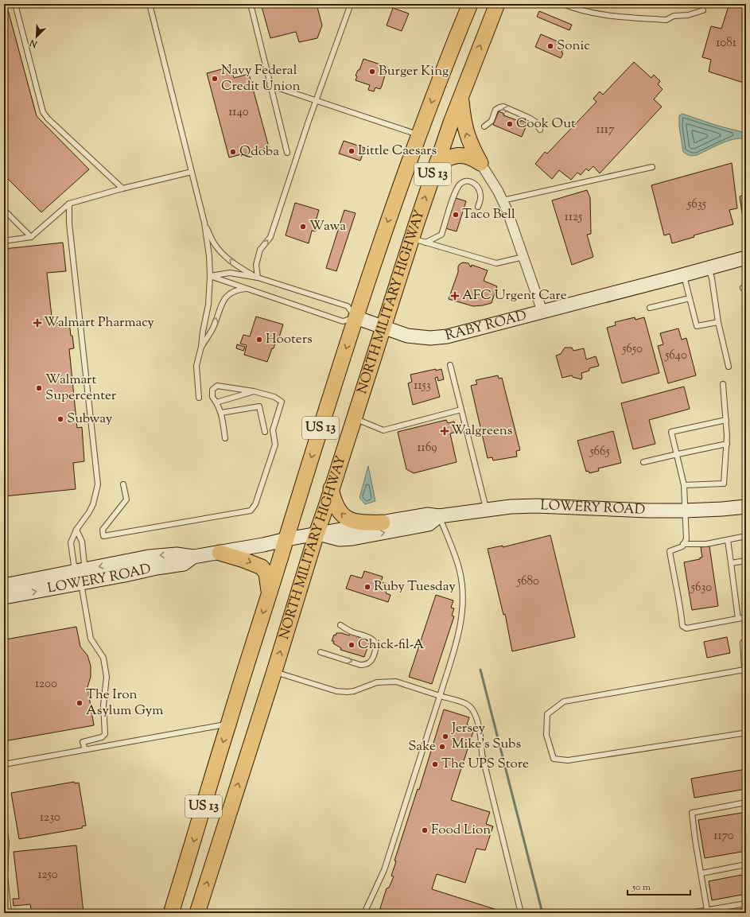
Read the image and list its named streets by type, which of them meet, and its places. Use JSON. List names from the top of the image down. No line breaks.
{"streets":{"main road":["US 13","NORTH MILITARY HIGHWAY"],"street":["RABY ROAD","LOWERY ROAD"]},"crossings":[["NORTH MILITARY HIGHWAY","RABY ROAD"],["NORTH MILITARY HIGHWAY","LOWERY ROAD"]],"places":{"other":["Sonic","Burger King","Navy Federal Credit Union","Cook Out","Little Caesars","Qdoba","Taco Bell","Wawa","Hooters","Walmart Supercenter","Subway","Ruby Tuesday","Chick-fil-A","The Iron Asylum Gym","Jersey Mike's Subs","Sake","The UPS Store","Food Lion"],"health":["AFC Urgent Care","Walmart Pharmacy","Walgreens"]},"house_numbers":["1081","1140","1117","5635","1125","5650","5640","1153","1169","5665","5680","5630","1200","1230","1170","1250"],"scale_bar":"50 m","north":"bottom left"}
